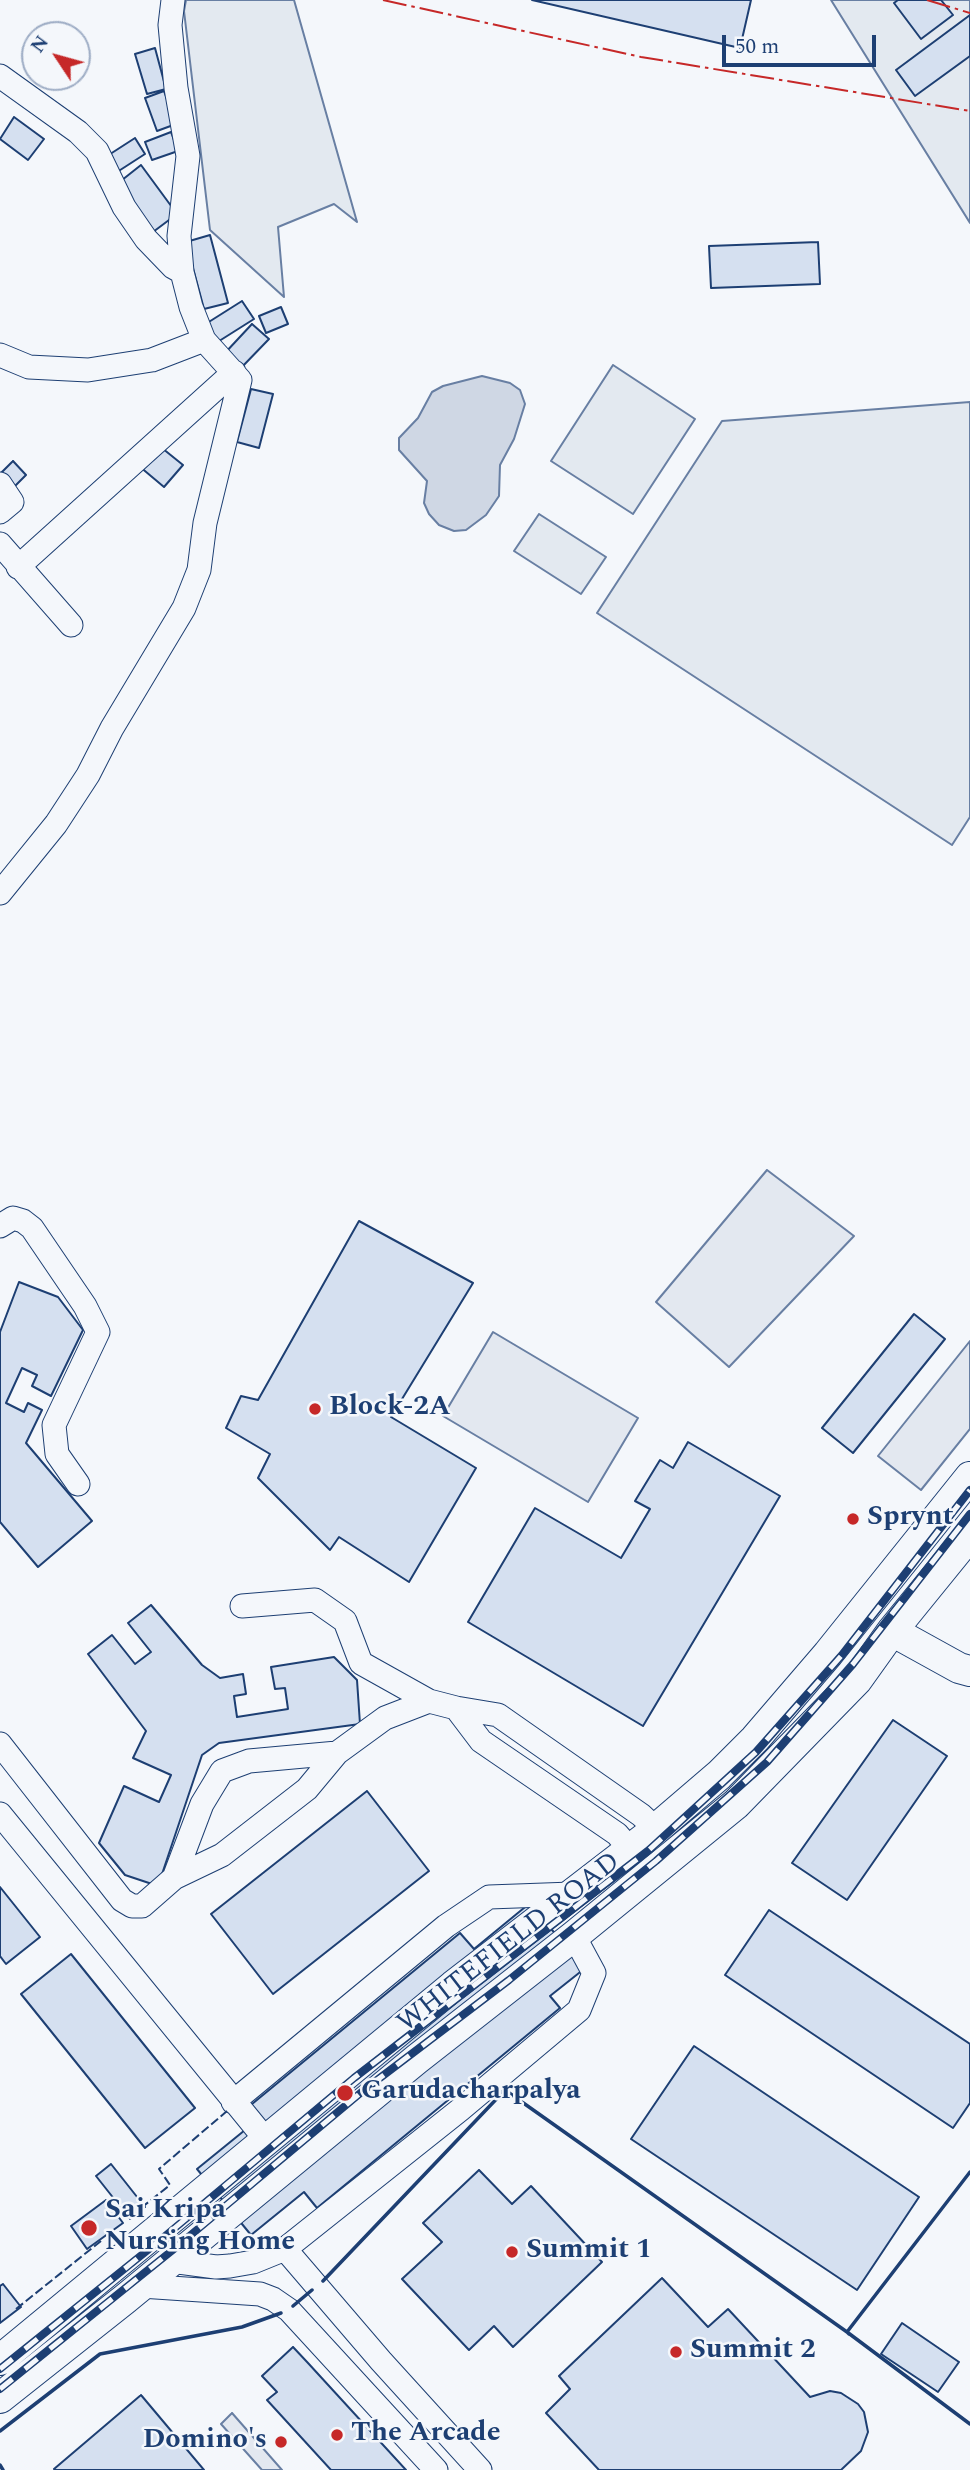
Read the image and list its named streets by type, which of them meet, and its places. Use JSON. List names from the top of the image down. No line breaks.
{"streets":{"main road":["WHITEFIELD ROAD"]},"places":["Block-2A","Sprynt","Garudacharpalya","Sai Kripa Nursing Home","Summit 1","Summit 2","The Arcade","Domino's"],"scale_bar":"50 m","north":"top left"}
